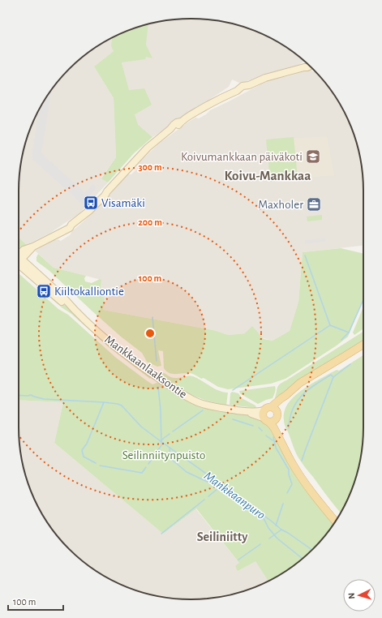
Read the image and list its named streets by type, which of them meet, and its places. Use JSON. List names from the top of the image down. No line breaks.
{"streets":{"street":["Mankkaanlaaksontie"]},"districts":["Koivu-Mankkaa","Seiliniitty"],"water":["Mankkaanpuro"],"parks":["Seilinniitynpuisto"],"places":{"school or university":["Koivumankkaan päiväkoti"],"bus stop":["Visamäki","Kiiltokalliontie"],"office":["Maxholer"]},"scale_bar":"100 m","north":"left","rings":["300 m","200 m","100 m"]}
